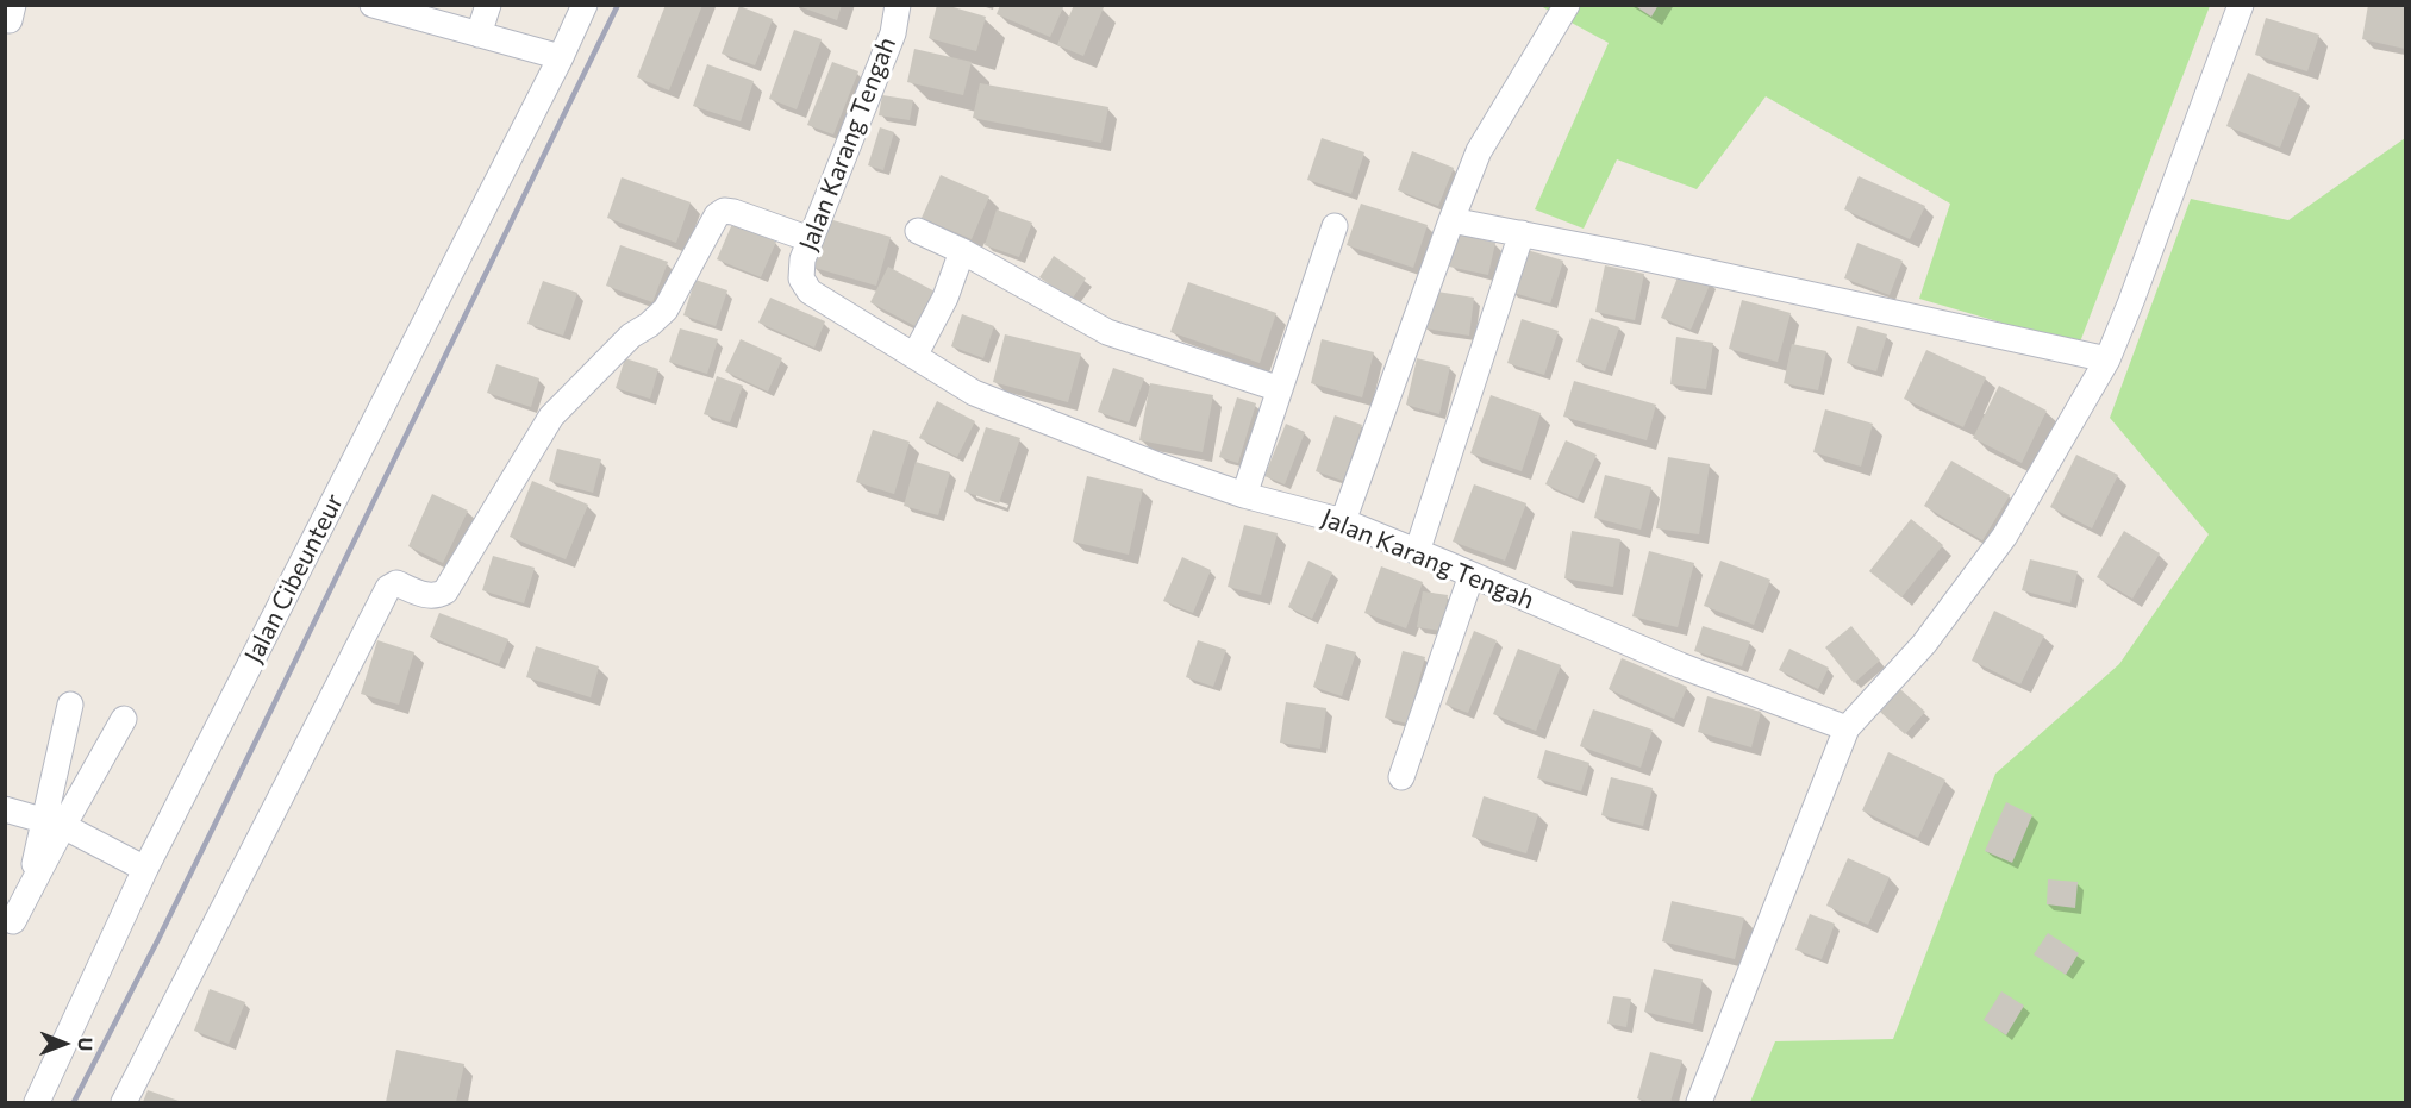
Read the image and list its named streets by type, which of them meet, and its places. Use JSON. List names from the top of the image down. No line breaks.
{"streets":{"street":["Jalan Karang Tengah","Jalan Cibeunteur"]},"north":"right"}
